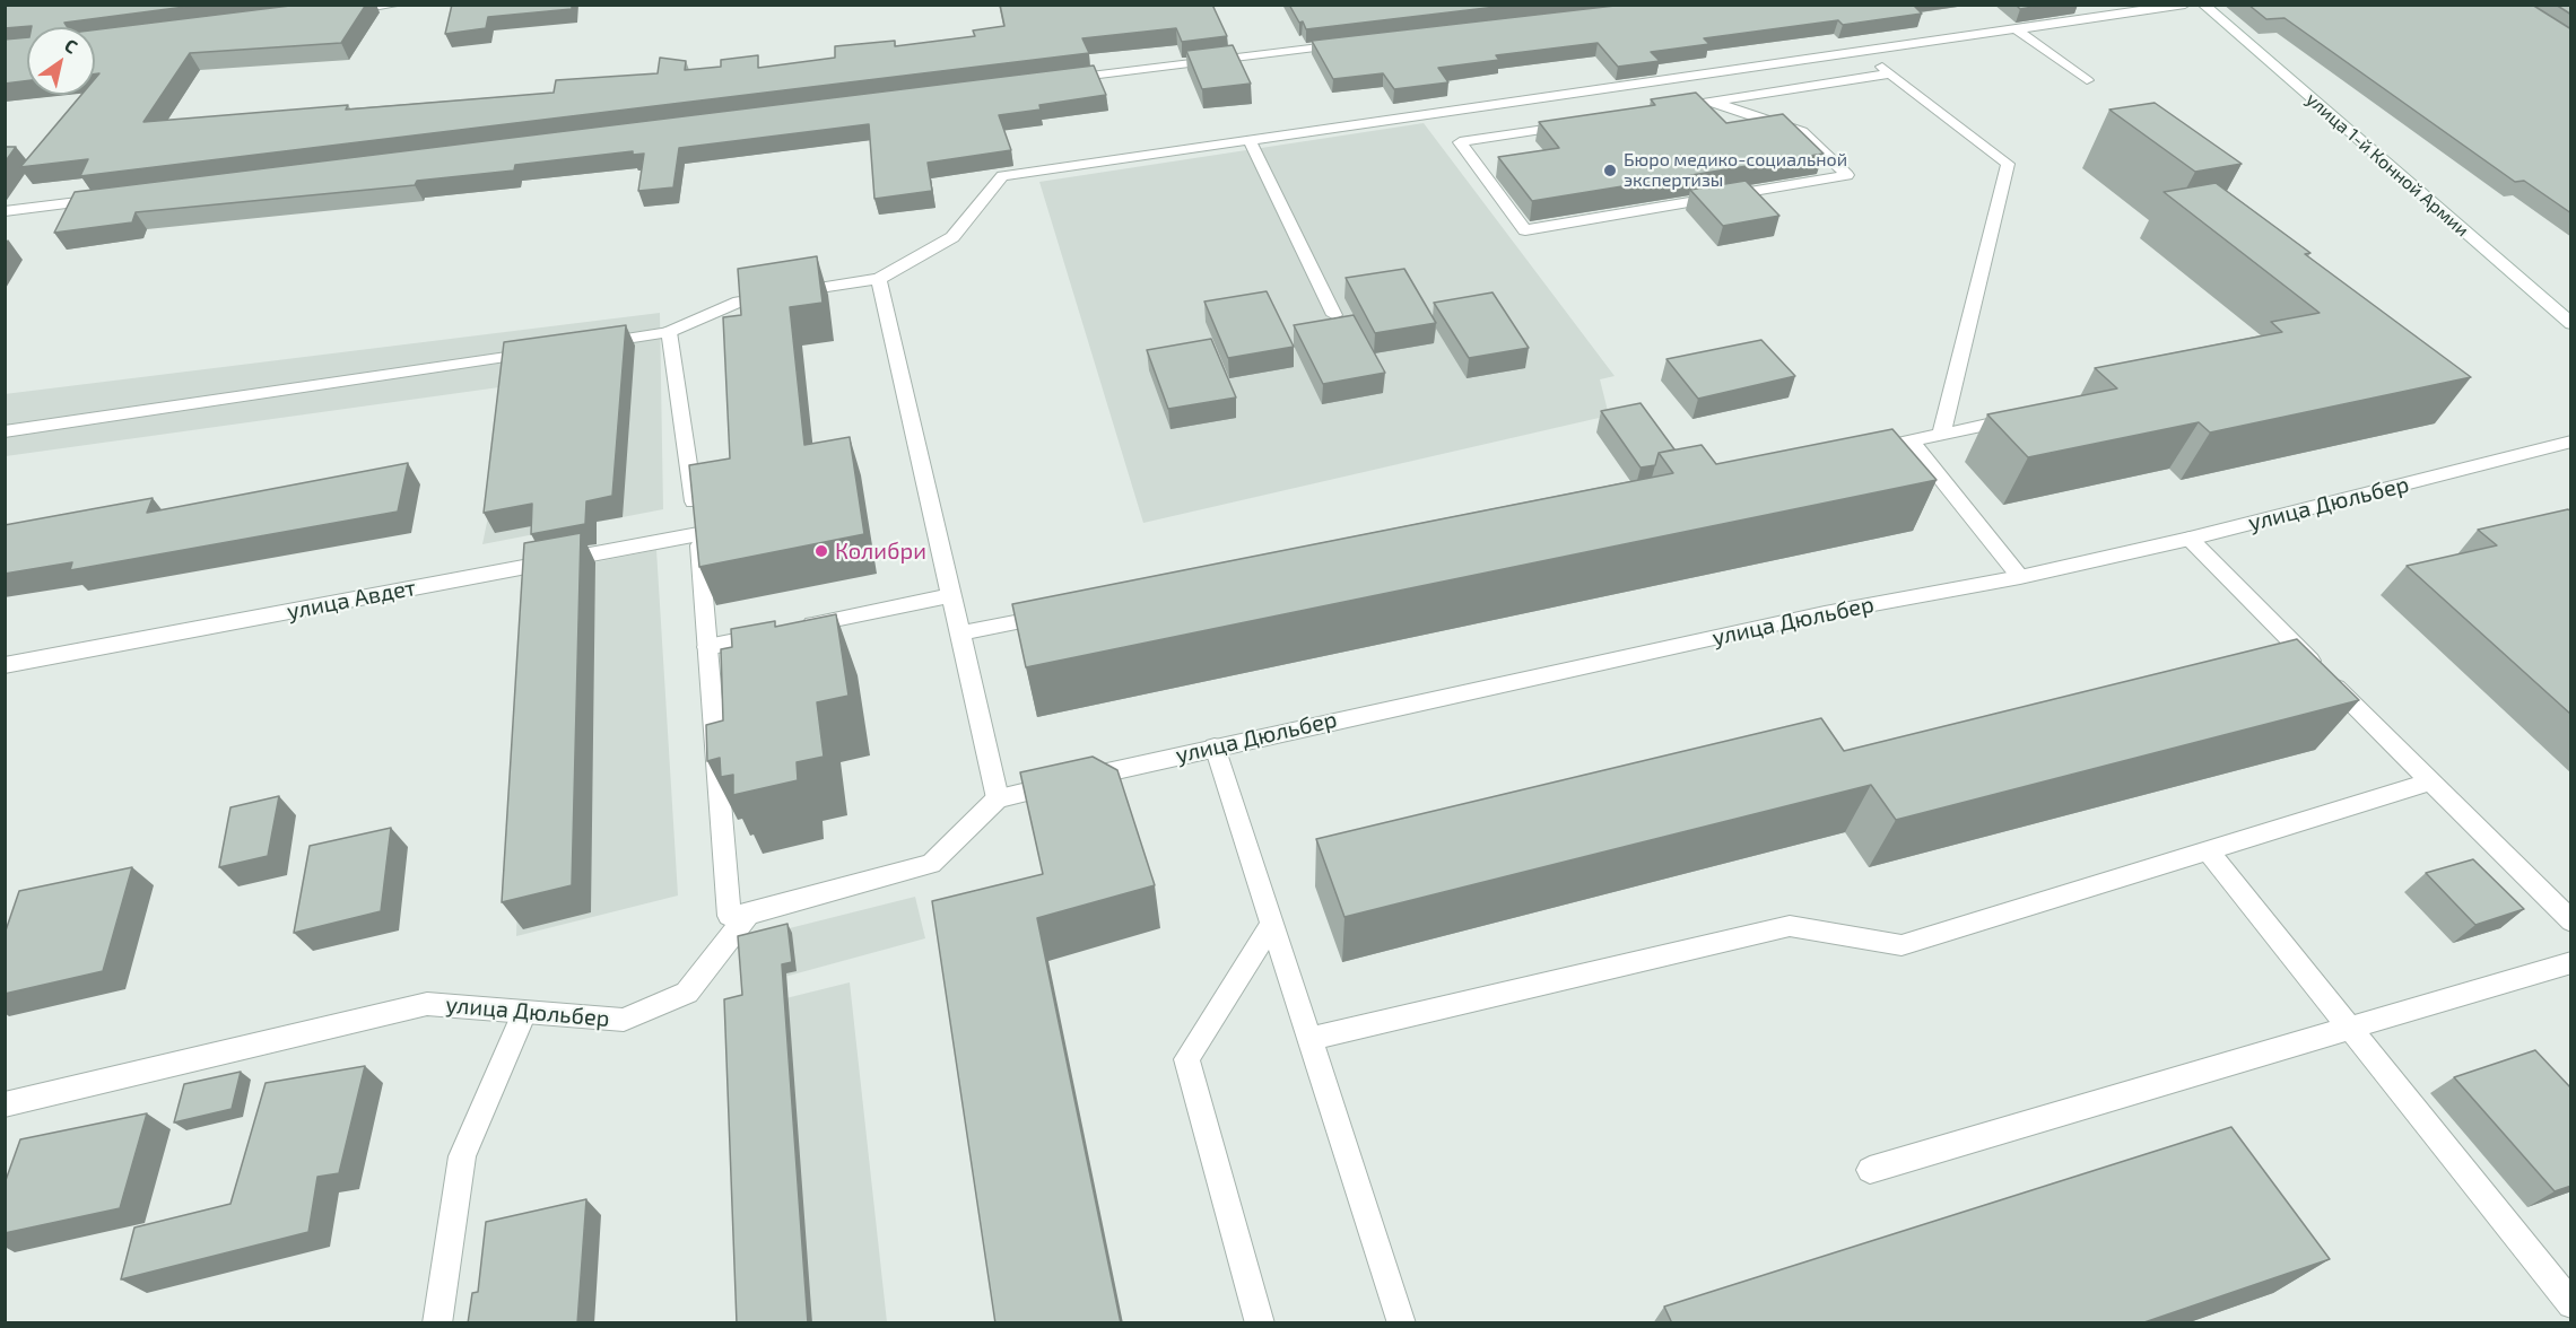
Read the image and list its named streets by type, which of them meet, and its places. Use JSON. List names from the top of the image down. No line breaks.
{"streets":{"street":["улица 1-й Конной Армии","улица Дюльбер","улица Авдет"]},"places":["Бюро медико-социальной экспертизы","Колибри"],"north":"top right"}
